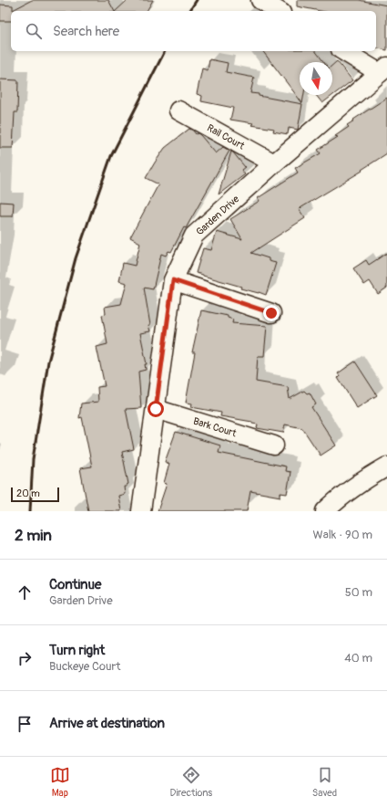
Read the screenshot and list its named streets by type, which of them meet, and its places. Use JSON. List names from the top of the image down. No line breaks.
{"streets":{"street":["Rail Court","Garden Drive","Bark Court"]},"crossings":[["Rail Court","Garden Drive"],["Garden Drive","Bark Court"]],"scale_bar":"20 m","north":"bottom","page":{"search":"Search here","scale":"20 m","heading":["2 min","Walk · 90 m"],"list":[["Continue","Garden Drive","50 m"],["Turn right","Buckeye Court","40 m"],"Arrive at destination"],"nav":["Map","Directions","Saved"]}}
